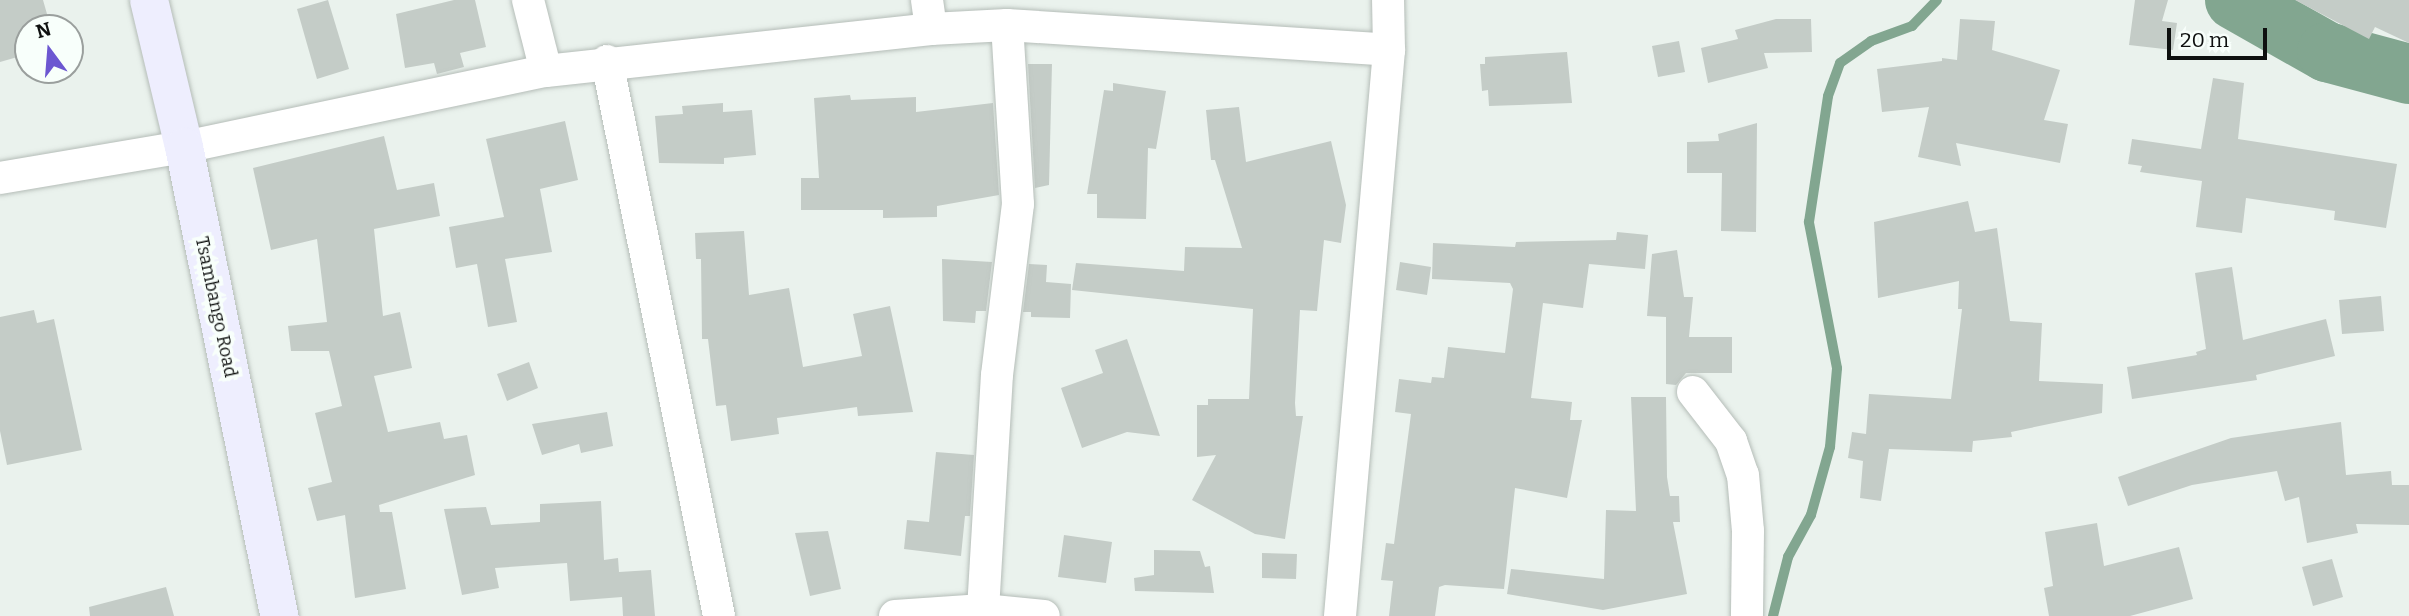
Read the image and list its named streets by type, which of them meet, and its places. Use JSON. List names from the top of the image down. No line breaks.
{"streets":{"street":["Tsambango Road"]},"scale_bar":"20 m","north":"top"}
